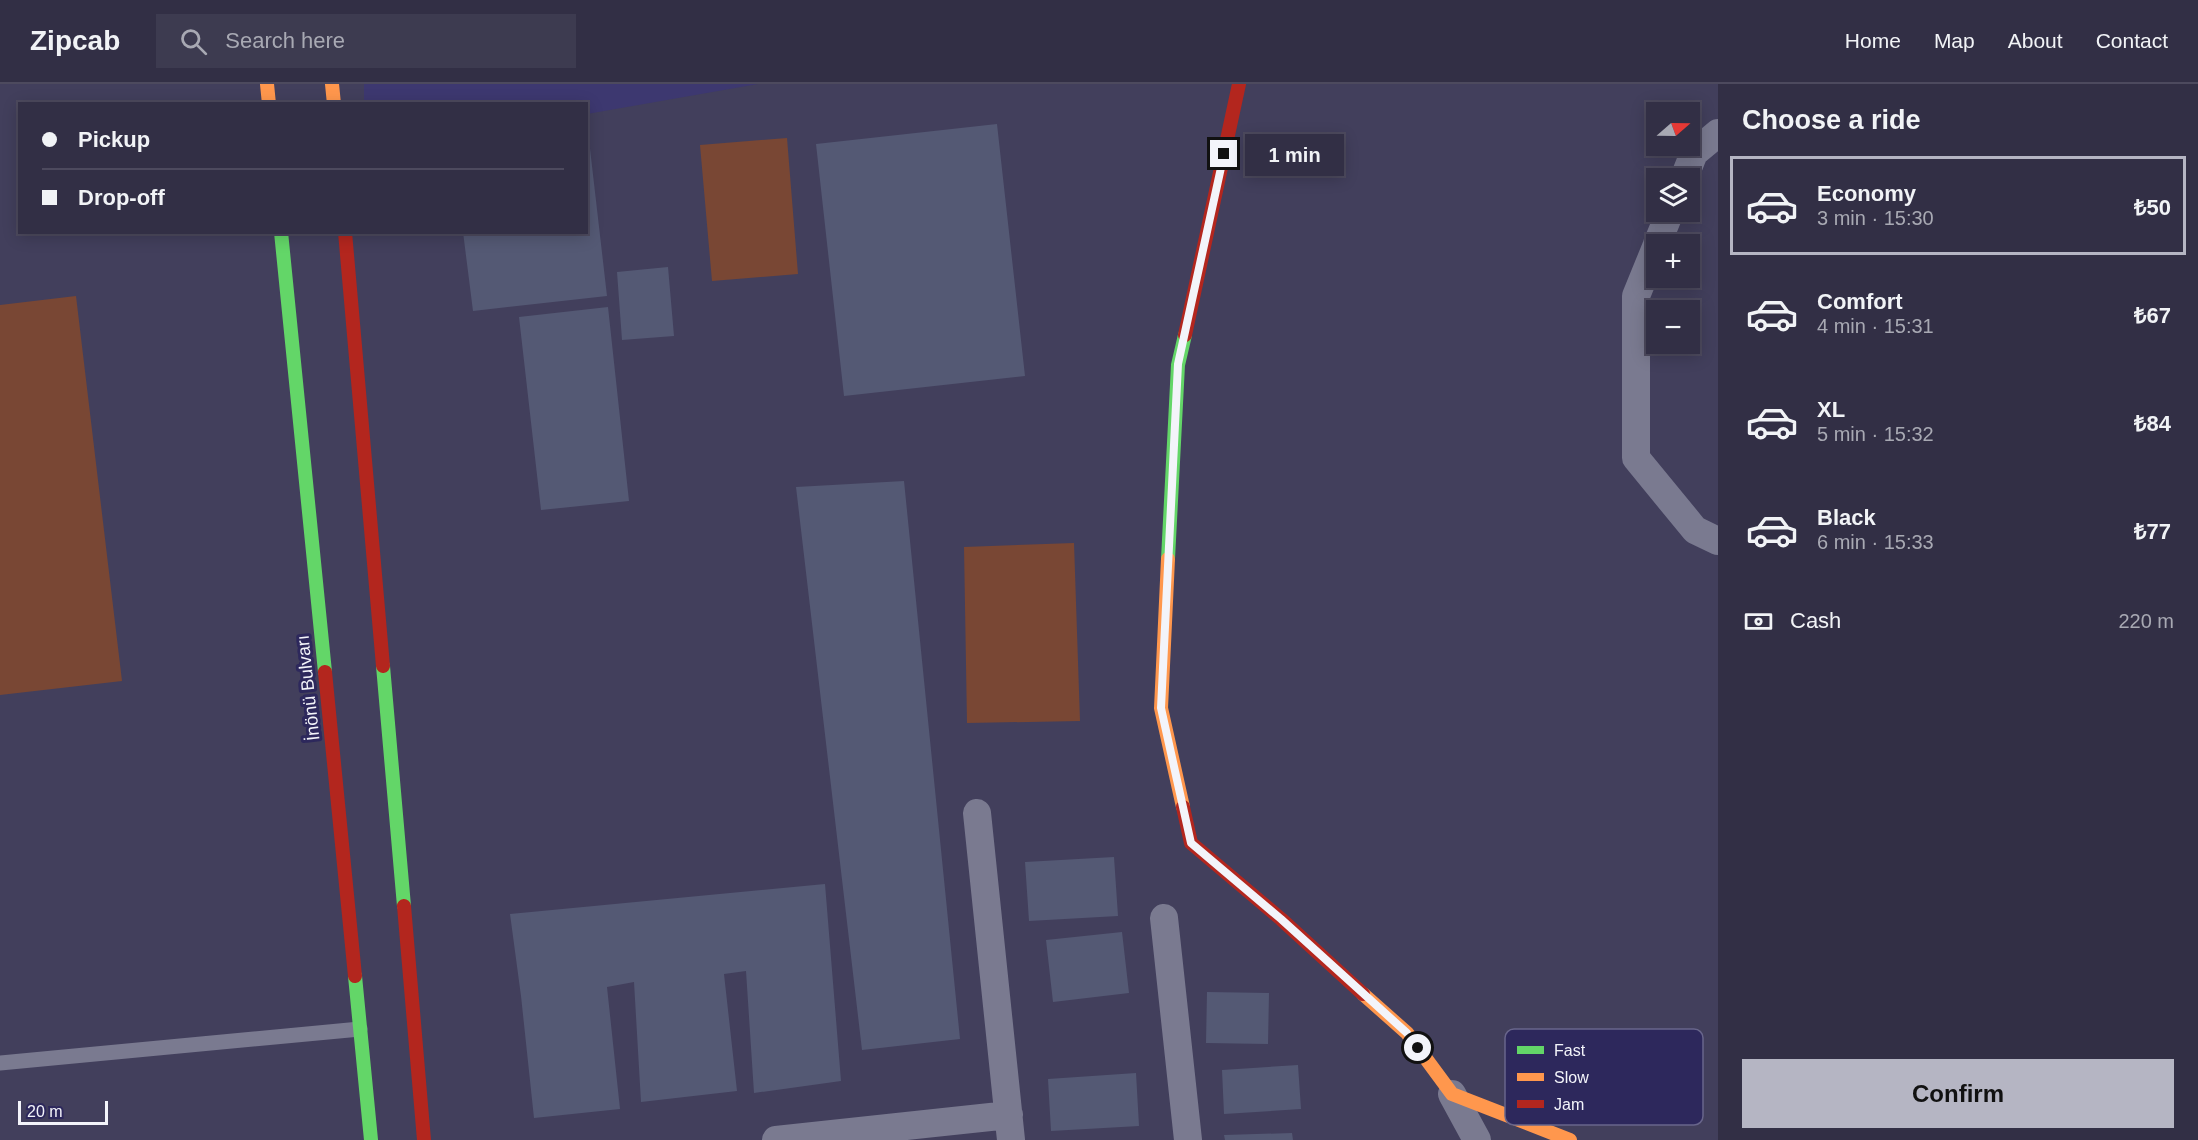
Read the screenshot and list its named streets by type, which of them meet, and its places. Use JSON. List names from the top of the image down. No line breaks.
{"streets":{"street":["İnönü Bulvarı"]},"legend":["Fast","Slow","Jam"],"scale_bar":"20 m","north":"right","page":{"header":"Zipcab","search":"Search here","nav":["Home","Map","About","Contact"],"heading":"Choose a ride","map_buttons":["+","−"],"banner":["Pickup","Drop-off"],"bubble":"1 min","list":[{"name":"Economy","note":"3 min · 15:30","value":"₺50"},{"name":"Comfort","note":"4 min · 15:31","value":"₺67"},{"name":"XL","note":"5 min · 15:32","value":"₺84"},{"name":"Black","note":"6 min · 15:33","value":"₺77"}],"pay":["Cash","220 m"],"buttons":"Confirm","scale":"20 m"}}
